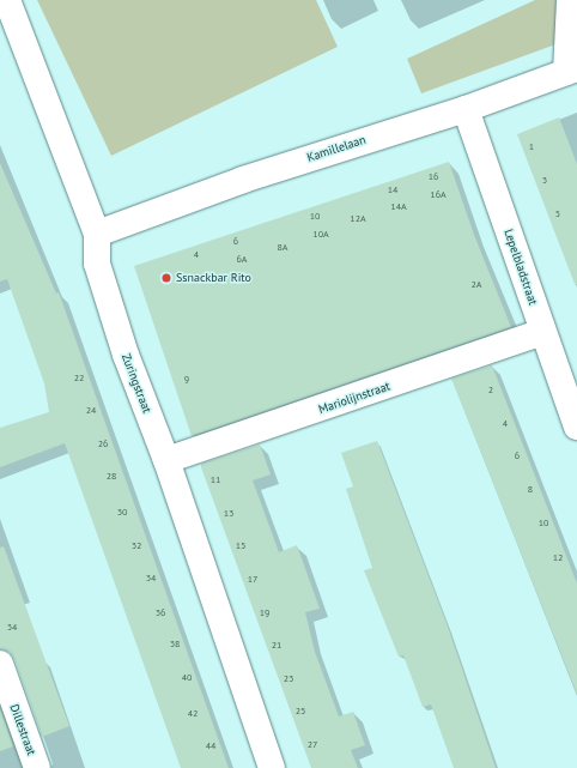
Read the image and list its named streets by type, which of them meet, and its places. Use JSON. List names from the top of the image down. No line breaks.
{"streets":{"street":["Kamillelaan","Lepelbladstraat","Zuringstraat","Mariolijnstraat","Dillestraat"]},"crossings":[["Kamillelaan","Lepelbladstraat"],["Kamillelaan","Zuringstraat"],["Lepelbladstraat","Mariolijnstraat"],["Zuringstraat","Mariolijnstraat"]],"places":["Ssnackbar Rito"],"house_numbers":["1","16","3","14","16A","14A","5","10","12A","10A","6","8A","4","6A","2A","22","9","2","24","4","26","6","28","11","8","30","13","10","32","15","12","34","17","36","19","34","38","21","40","23","25","42","27","44"]}
